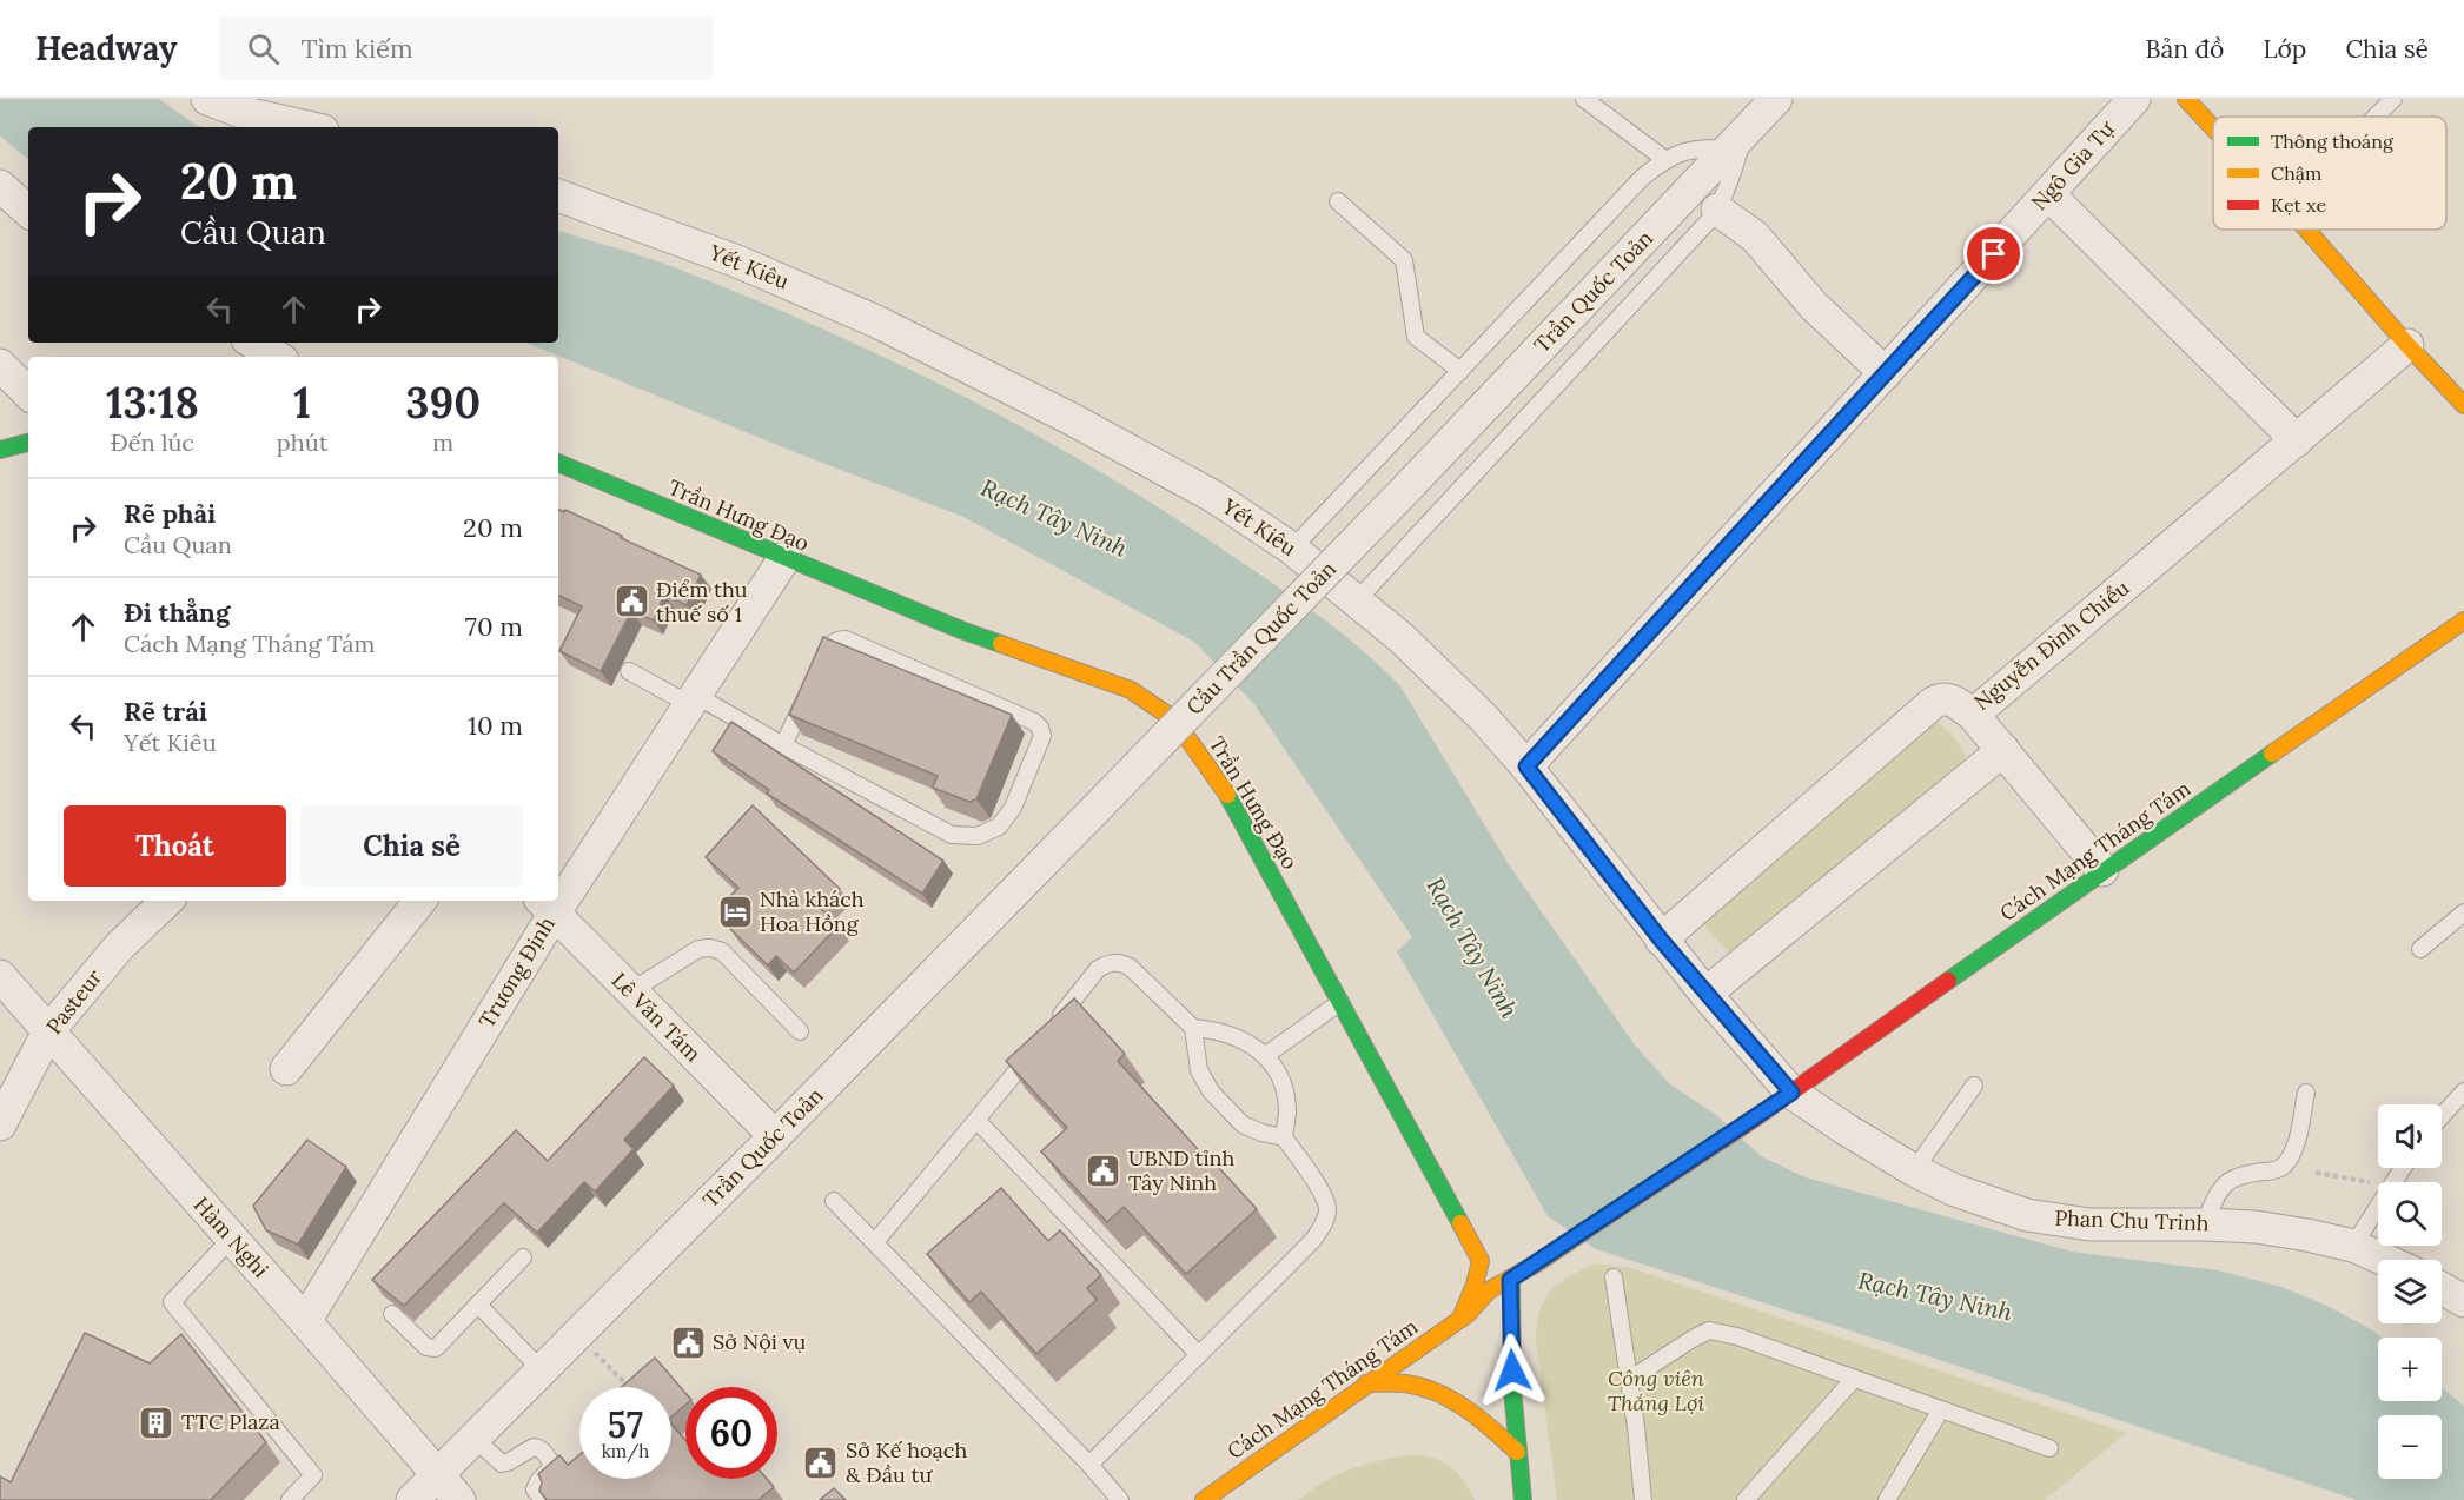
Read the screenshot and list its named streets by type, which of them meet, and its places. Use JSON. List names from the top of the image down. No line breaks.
{"streets":{"main road":["Trần Hưng Đạo","Cách Mạng Tháng Tám"],"street":["Ngô Gia Tự","Yết Kiêu","Trần Quốc Toản","Cầu Trần Quốc Toản","Nguyễn Đình Chiểu","Trương Định","Pasteur","Lê Văn Tám","Phan Chu Trinh","Hàm Nghi"]},"crossings":[["Ngô Gia Tự","Yết Kiêu"],["Yết Kiêu","Nguyễn Đình Chiểu"],["Yết Kiêu","Cách Mạng Tháng Tám"],["Yết Kiêu","Phan Chu Trinh"],["Trần Quốc Toản","Cầu Trần Quốc Toản"],["Trần Quốc Toản","Lê Văn Tám"],["Trần Quốc Toản","Hàm Nghi"],["Trần Hưng Đạo","Trương Định"],["Cách Mạng Tháng Tám","Phan Chu Trinh"],["Trương Định","Lê Văn Tám"],["Trương Định","Hàm Nghi"],["Pasteur","Hàm Nghi"]],"water":["Rạch Tây Ninh"],"parks":["Công viên Thắng Lợi"],"places":{"public building":["Điểm thu thuế số 1","UBND tỉnh Tây Ninh","Sở Nội vụ","Sở Kế hoạch & Đầu tư"],"hotel":["Nhà khách Hoa Hồng"],"building":["TTC Plaza"]},"legend":["Thông thoáng","Chậm","Kẹt xe"],"page":{"header":"Headway","search":"Tìm kiếm","nav":["Bản đồ","Lớp","Chia sẻ"],"turn":["20 m","Cầu Quan"],"eta":["13:18","Đến lúc","1","phút","390","m"],"list":[{"name":"Rẽ phải","note":"Cầu Quan","value":"20 m"},{"name":"Đi thẳng","note":"Cách Mạng Tháng Tám","value":"70 m"},{"name":"Rẽ trái","note":"Yết Kiêu","value":"10 m"}],"buttons":["Thoát","Chia sẻ"],"map_buttons":["+","−"],"speed":"57 km/h","limit":"60"}}
